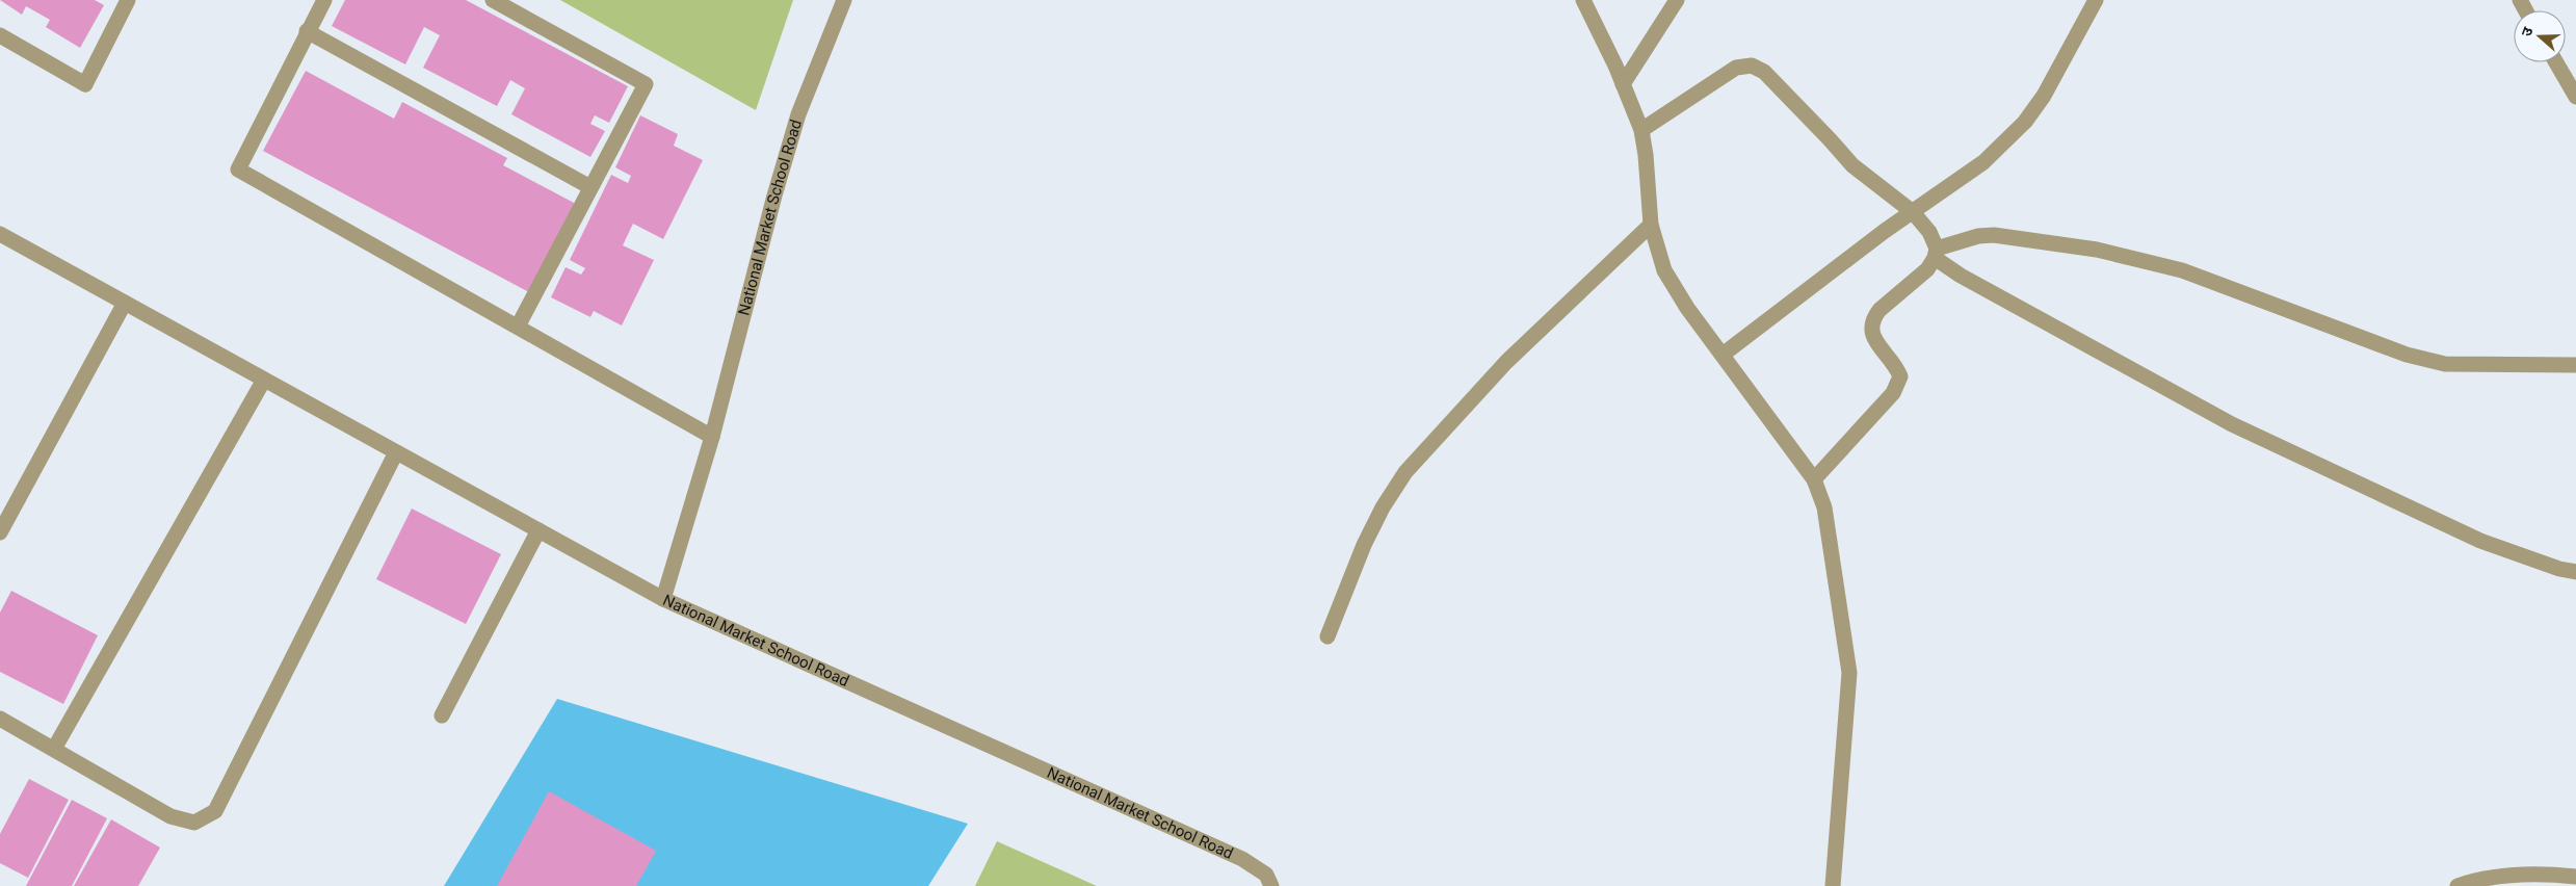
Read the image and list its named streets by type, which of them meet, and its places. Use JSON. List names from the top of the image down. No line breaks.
{"streets":{"street":["National Market School Road"]},"north":"left"}
